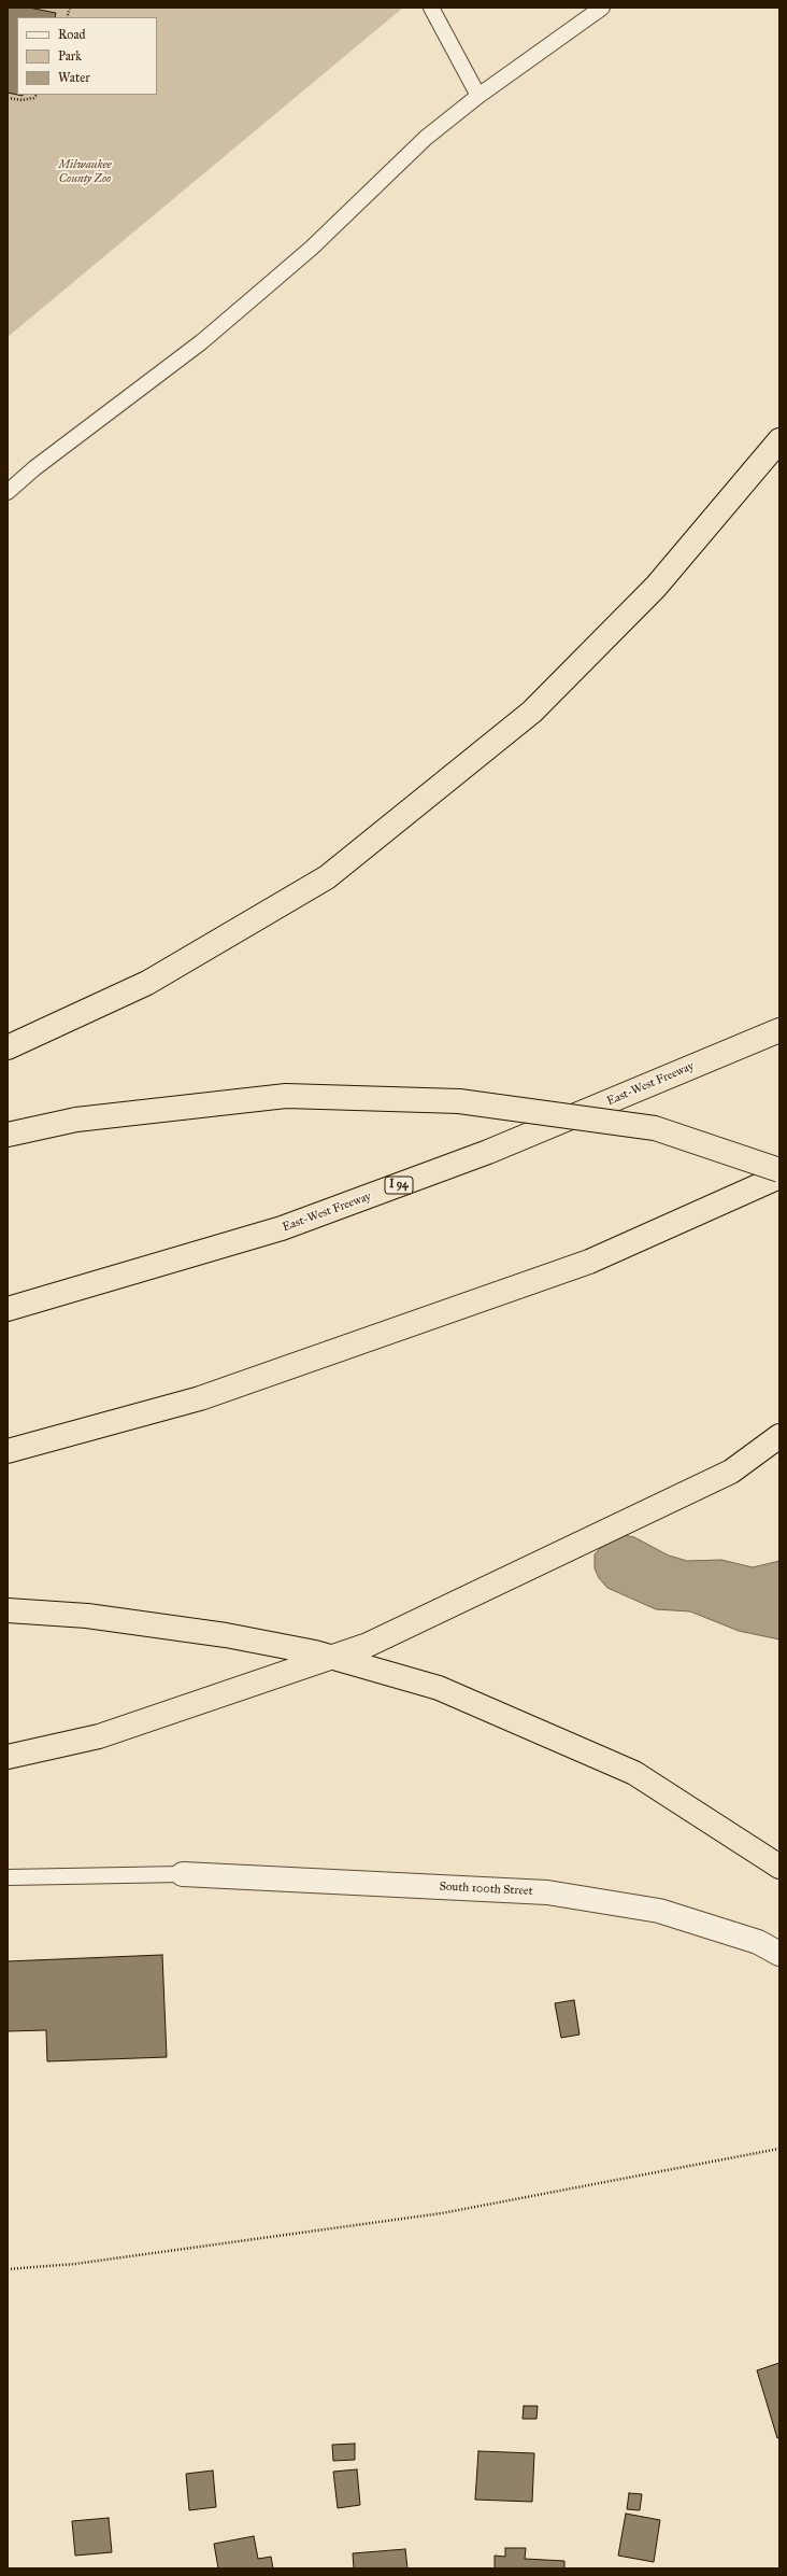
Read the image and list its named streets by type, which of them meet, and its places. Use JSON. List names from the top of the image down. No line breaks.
{"streets":{"highway":["East-West Freeway","I 94"],"street":["South 100th Street"]},"parks":["Milwaukee County Zoo"],"legend":["Road","Park","Water"]}
